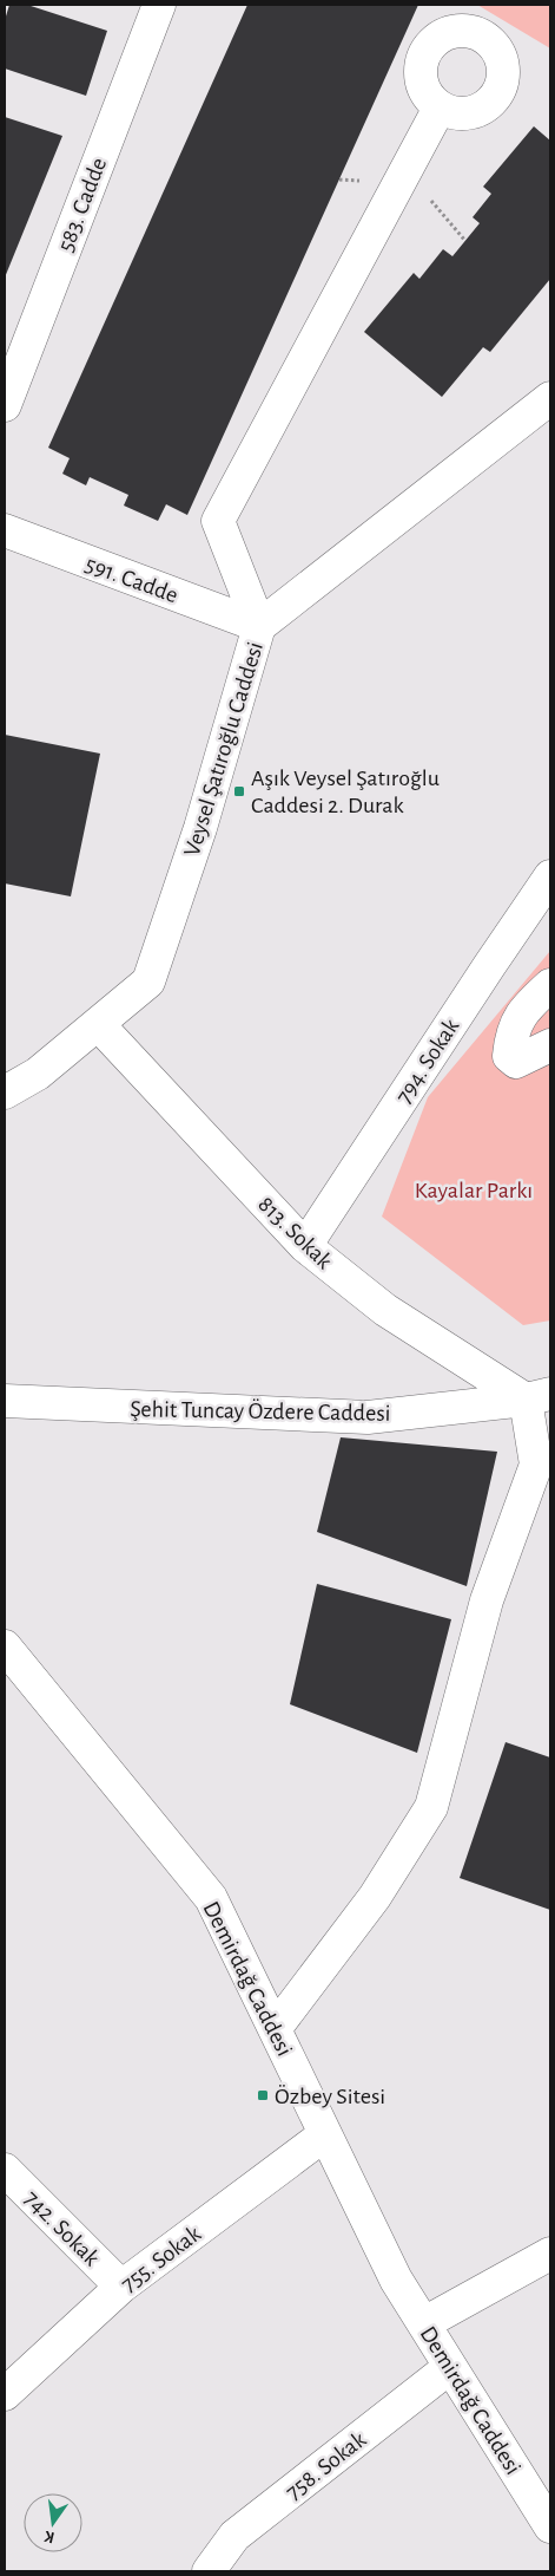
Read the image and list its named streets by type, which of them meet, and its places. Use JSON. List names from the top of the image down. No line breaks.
{"streets":{"street":["583. Cadde","591. Cadde","Veysel Şatıroğlu Caddesi","794. Sokak","813. Sokak","Şehit Tuncay Özdere Caddesi","Demirdağ Caddesi","742. Sokak","755. Sokak","758. Sokak"]},"crossings":[["591. Cadde","Veysel Şatıroğlu Caddesi"],["Veysel Şatıroğlu Caddesi","813. Sokak"],["794. Sokak","813. Sokak"],["813. Sokak","Şehit Tuncay Özdere Caddesi"],["Demirdağ Caddesi","755. Sokak"],["Demirdağ Caddesi","758. Sokak"],["742. Sokak","755. Sokak"]],"parks":["Kayalar Parkı"],"places":{"transit":["Aşık Veysel Şatıroğlu Caddesi 2. Durak","Özbey Sitesi"]},"north":"bottom"}
